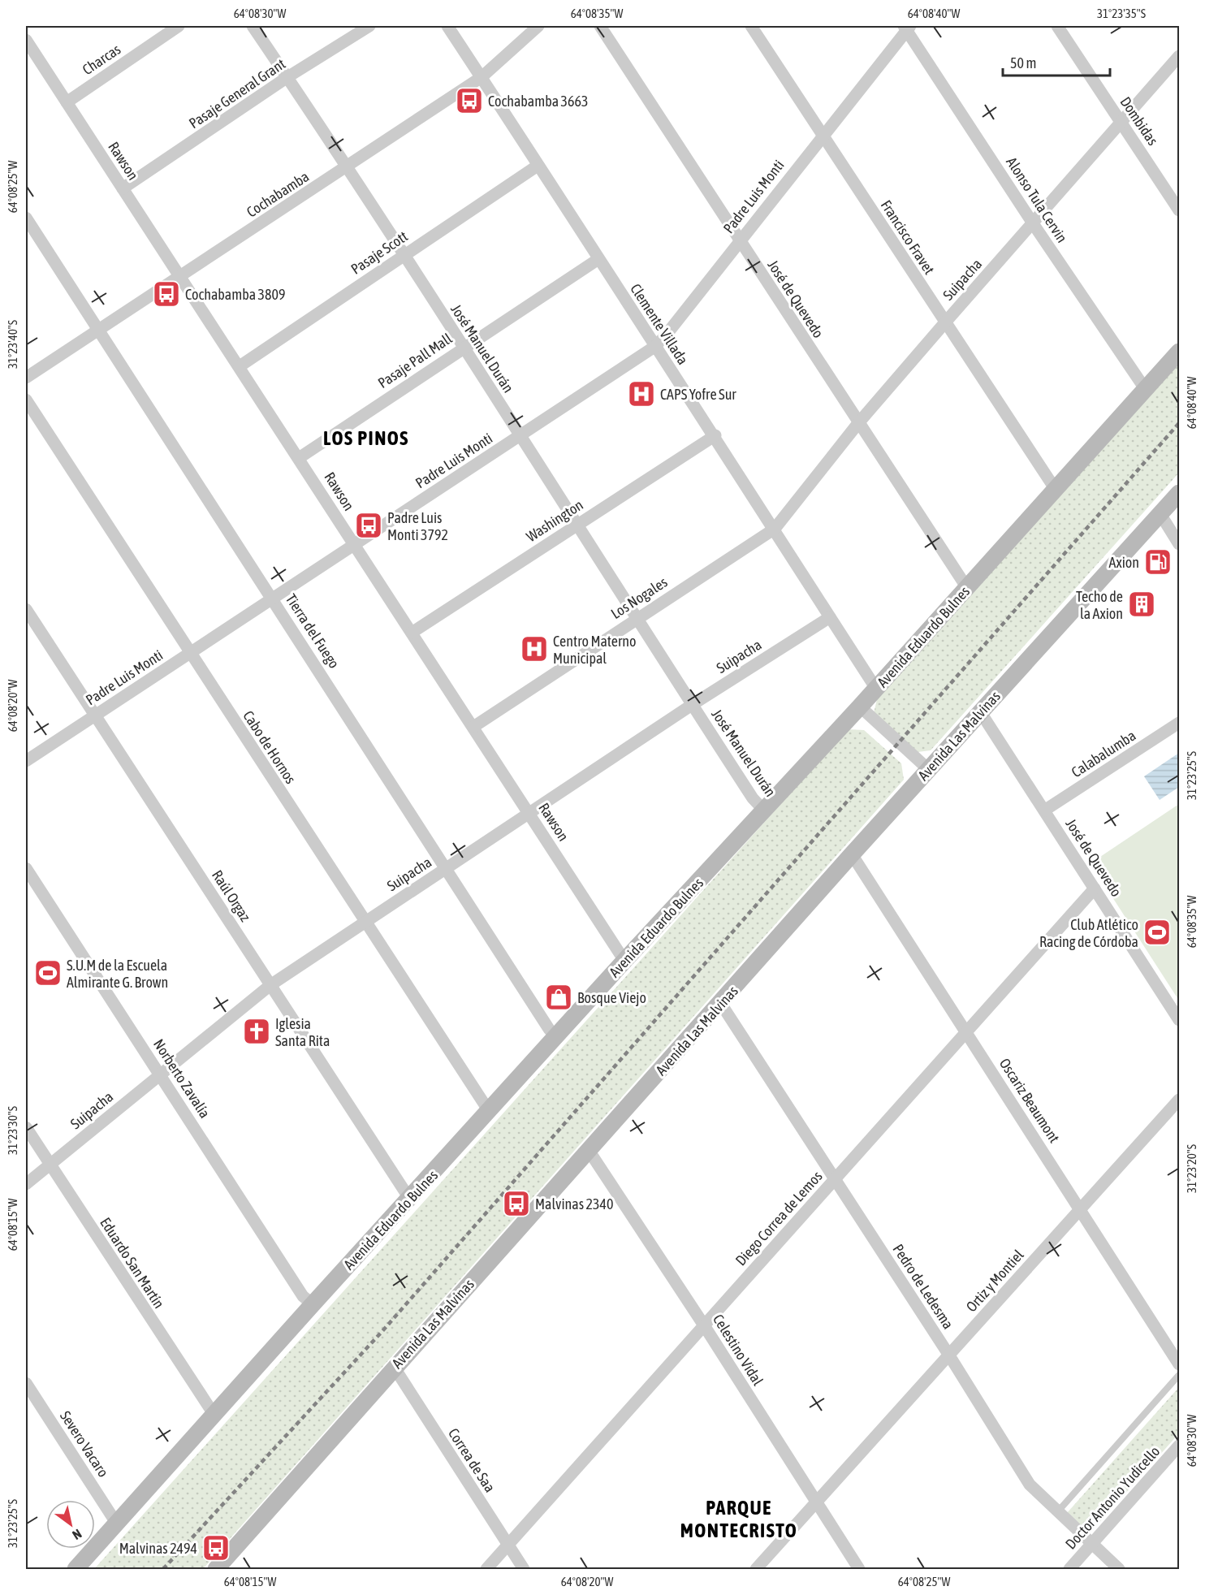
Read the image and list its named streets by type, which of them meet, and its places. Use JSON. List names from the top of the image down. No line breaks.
{"streets":{"main road":["Avenida Eduardo Bulnes","Avenida Las Malvinas"],"street":["Charcas","Pasaje General Grant","Dombidas","Rawson","Cochabamba","Padre Luis Monti","Alonso Tula Cervin","Francisco Fravet","Pasaje Scott","Suipacha","José de Quevedo","Clemente Villada","José Manuel Durán","Pasaje Pall Mall","Washington","Los Nogales","Tierra del Fuego","Cabo de Hornos","Calabalumba","Raúl Orgaz","Norberto Zavalía","Oscariz Beaumont","Diego Correa de Lemos","Eduardo San Martín","Ortiz y Montiel","Pedro de Ledesma","Celestino Vidal","Severo Vacaro","Correa de Saa","Doctor Antonio Yudicello"]},"crossings":[["Charcas","Rawson"],["Pasaje General Grant","Rawson"],["Pasaje General Grant","José Manuel Durán"],["Dombidas","Suipacha"],["Rawson","Cochabamba"],["Rawson","Padre Luis Monti"],["Rawson","Pasaje Scott"],["Rawson","Suipacha"],["Rawson","Pasaje Pall Mall"],["Rawson","Washington"],["Rawson","Los Nogales"],["Rawson","Avenida Eduardo Bulnes"],["Cochabamba","Clemente Villada"],["Cochabamba","José Manuel Durán"],["Cochabamba","Tierra del Fuego"],["Padre Luis Monti","Alonso Tula Cervin"],["Padre Luis Monti","Francisco Fravet"],["Padre Luis Monti","José de Quevedo"],["Padre Luis Monti","Clemente Villada"],["Padre Luis Monti","José Manuel Durán"],["Padre Luis Monti","Tierra del Fuego"],["Padre Luis Monti","Cabo de Hornos"],["Padre Luis Monti","Raúl Orgaz"],["Alonso Tula Cervin","Suipacha"],["Alonso Tula Cervin","Avenida Eduardo Bulnes"],["Francisco Fravet","Suipacha"],["Francisco Fravet","Avenida Eduardo Bulnes"],["Pasaje Scott","Clemente Villada"],["Pasaje Scott","José Manuel Durán"],["Suipacha","José de Quevedo"],["Suipacha","Clemente Villada"],["Suipacha","José Manuel Durán"],["Suipacha","Los Nogales"],["Suipacha","Tierra del Fuego"],["Suipacha","Cabo de Hornos"],["Suipacha","Raúl Orgaz"],["Suipacha","Norberto Zavalía"],["Suipacha","Eduardo San Martín"],["José de Quevedo","Avenida Eduardo Bulnes"],["José de Quevedo","Avenida Las Malvinas"],["José de Quevedo","Calabalumba"],["José de Quevedo","Diego Correa de Lemos"],["Clemente Villada","Pasaje Pall Mall"],["Clemente Villada","Washington"],["Clemente Villada","Los Nogales"],["Clemente Villada","Avenida Eduardo Bulnes"],["José Manuel Durán","Pasaje Pall Mall"],["José Manuel Durán","Washington"],["José Manuel Durán","Los Nogales"],["José Manuel Durán","Avenida Eduardo Bulnes"],["Tierra del Fuego","Avenida Eduardo Bulnes"],["Avenida Eduardo Bulnes","Cabo de Hornos"],["Avenida Eduardo Bulnes","Raúl Orgaz"],["Avenida Eduardo Bulnes","Norberto Zavalía"],["Avenida Eduardo Bulnes","Eduardo San Martín"],["Avenida Eduardo Bulnes","Severo Vacaro"],["Avenida Las Malvinas","Oscariz Beaumont"],["Avenida Las Malvinas","Pedro de Ledesma"],["Avenida Las Malvinas","Celestino Vidal"],["Avenida Las Malvinas","Correa de Saa"],["Oscariz Beaumont","Diego Correa de Lemos"],["Oscariz Beaumont","Ortiz y Montiel"],["Diego Correa de Lemos","Pedro de Ledesma"],["Diego Correa de Lemos","Celestino Vidal"],["Diego Correa de Lemos","Correa de Saa"],["Ortiz y Montiel","Pedro de Ledesma"],["Ortiz y Montiel","Celestino Vidal"],["Pedro de Ledesma","Doctor Antonio Yudicello"]],"districts":["LOS PINOS","PARQUE MONTECRISTO"],"places":{"bus stop":["Cochabamba 3663","Cochabamba 3809","Padre Luis Monti 3792","Malvinas 2340","Malvinas 2494"],"hospital":["CAPS Yofre Sur","Centro Materno Municipal"],"fuel station":["Axion"],"building":["Techo de la Axion"],"sports":["Club Atlético Racing de Córdoba","S.U.M de la Escuela Almirante G. Brown"],"shop":["Bosque Viejo"],"church":["Iglesia Santa Rita"]},"scale_bar":"50 m","north":"bottom right","coordinates":["64°08'30\"W","64°08'35\"W","64°08'40\"W","31°23'35\"S","64°08'25\"W","31°23'40\"S","64°08'20\"W","31°23'25\"S","31°23'30\"S","31°23'20\"S","64°08'15\"W"]}
